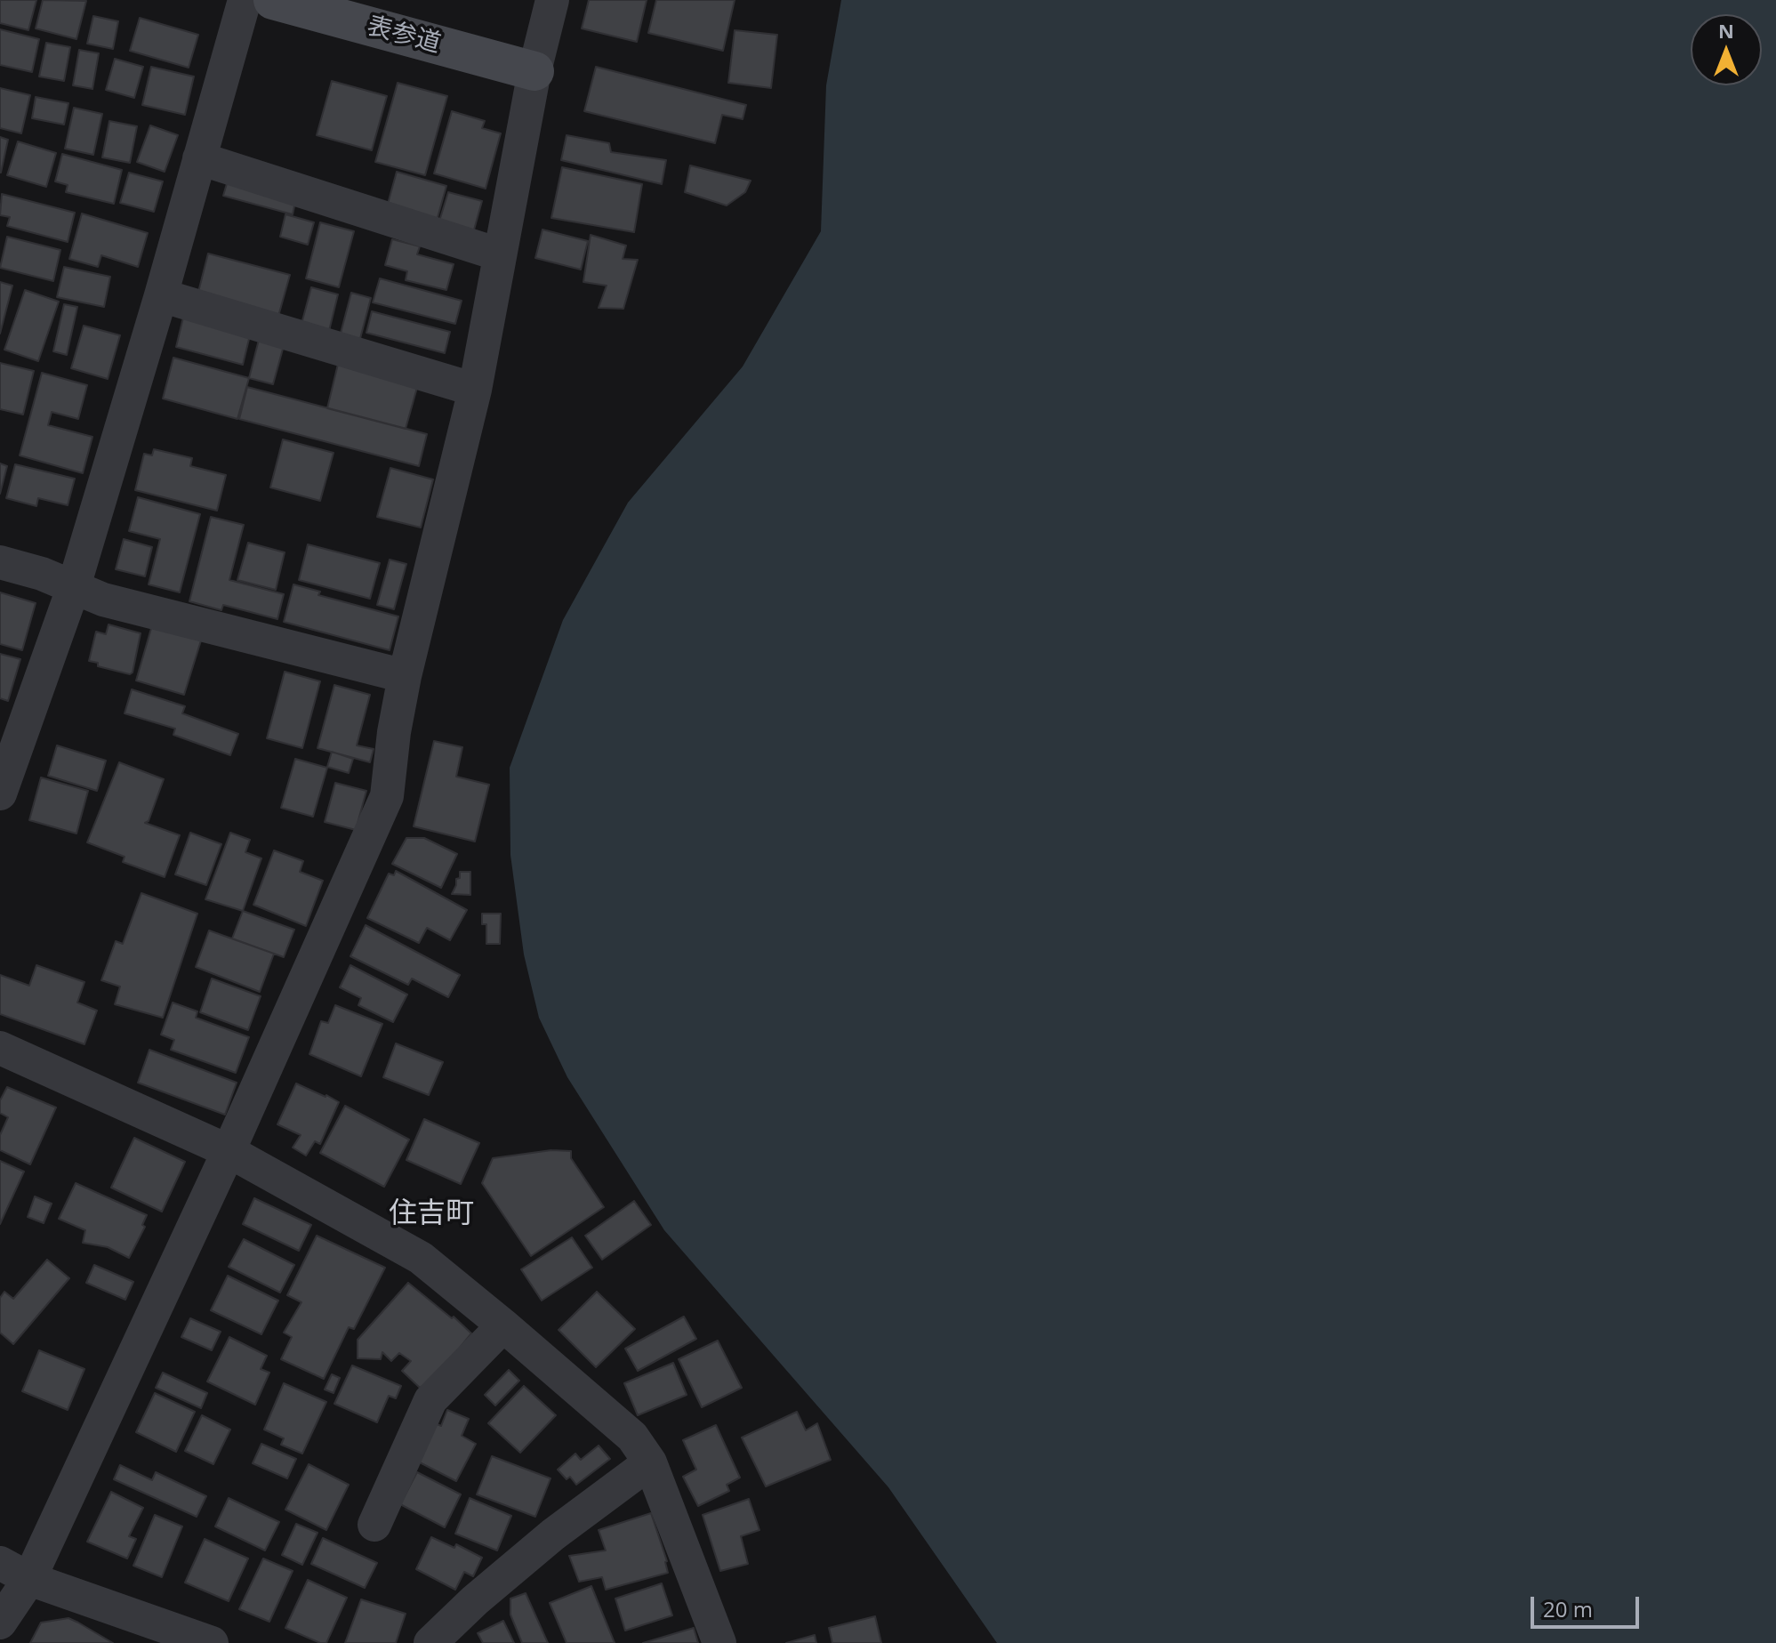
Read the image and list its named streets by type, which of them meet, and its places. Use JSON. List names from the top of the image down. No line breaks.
{"streets":{"street":["表参道"]},"districts":["住吉町"],"scale_bar":"20 m","north":"top"}
